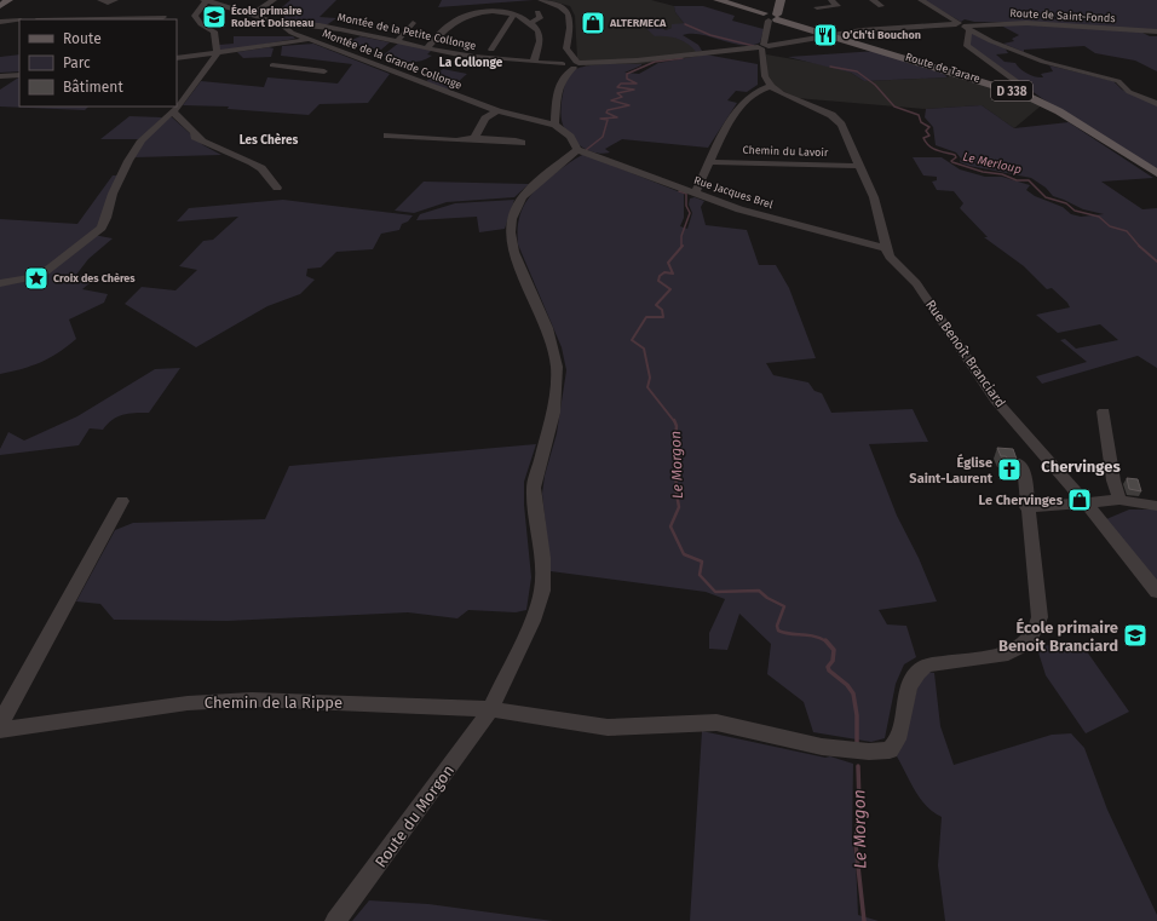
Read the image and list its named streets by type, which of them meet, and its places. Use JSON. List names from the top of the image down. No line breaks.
{"streets":{"main road":["Route de Tarare","D 338"],"street":["Route de Saint-Fonds","Montée de la Petite Collonge","Montée de la Grande Collonge","Chemin du Lavoir","Rue Jacques Brel","Rue Benoît Branciard","Chemin de la Rippe","Route du Morgon"]},"crossings":[["Route de Saint-Fonds","Montée de la Petite Collonge"],["Route de Saint-Fonds","Route de Tarare"],["Montée de la Petite Collonge","Montée de la Grande Collonge"],["Rue Jacques Brel","Rue Benoît Branciard"],["Rue Jacques Brel","Route du Morgon"],["Chemin de la Rippe","Route du Morgon"]],"districts":["La Collonge","Les Chères","Chervinges"],"water":["Le Merloup","Le Morgon"],"places":{"school or university":["École primaire Robert Doisneau","École primaire Benoit Branciard"],"shop":["ALTERMECA","Le Chervinges"],"restaurant":["O’Ch’ti Bouchon"],"place":["Croix des Chères"],"church":["Église Saint-Laurent"]},"legend":["Route","Parc","Bâtiment"]}
